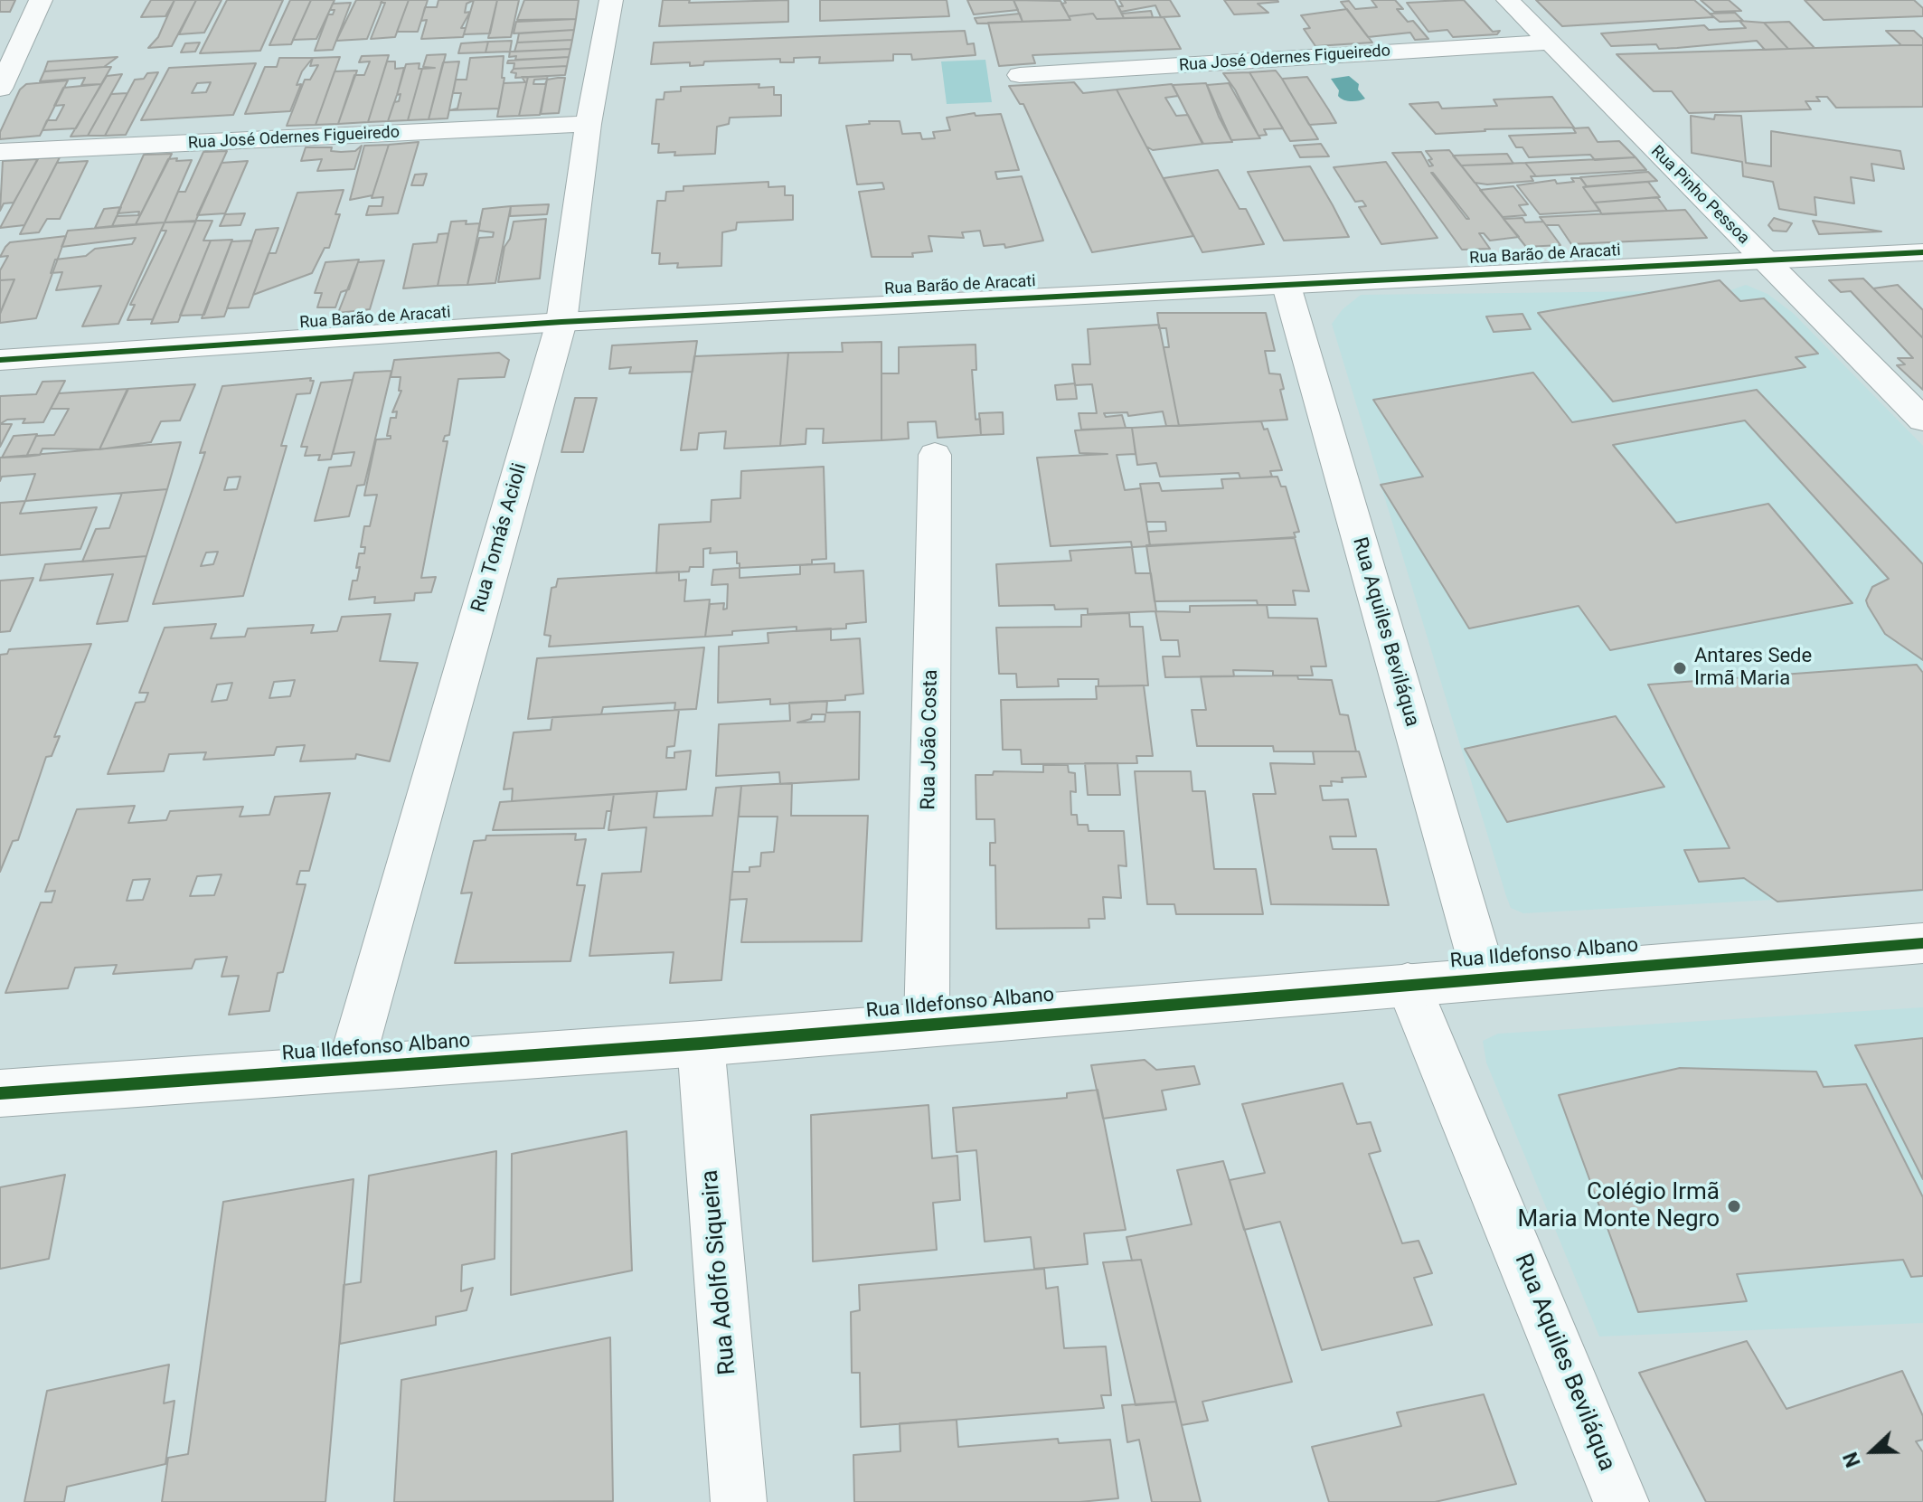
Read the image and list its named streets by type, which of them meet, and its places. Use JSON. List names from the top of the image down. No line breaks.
{"streets":{"street":["Rua José Odernes Figueiredo","Rua Pinho Pessoa","Rua Barão de Aracati","Rua Tomás Acioli","Rua Aquiles Beviláqua","Rua João Costa","Rua Ildefonso Albano","Rua Adolfo Siqueira"]},"crossings":[["Rua José Odernes Figueiredo","Rua Pinho Pessoa"],["Rua José Odernes Figueiredo","Rua Tomás Acioli"],["Rua Pinho Pessoa","Rua Barão de Aracati"],["Rua Barão de Aracati","Rua Tomás Acioli"],["Rua Barão de Aracati","Rua Aquiles Beviláqua"],["Rua Tomás Acioli","Rua Ildefonso Albano"],["Rua Aquiles Beviláqua","Rua Ildefonso Albano"],["Rua João Costa","Rua Ildefonso Albano"],["Rua Ildefonso Albano","Rua Adolfo Siqueira"]],"places":["Antares Sede Irmã Maria","Colégio Irmã Maria Monte Negro"],"north":"left"}
